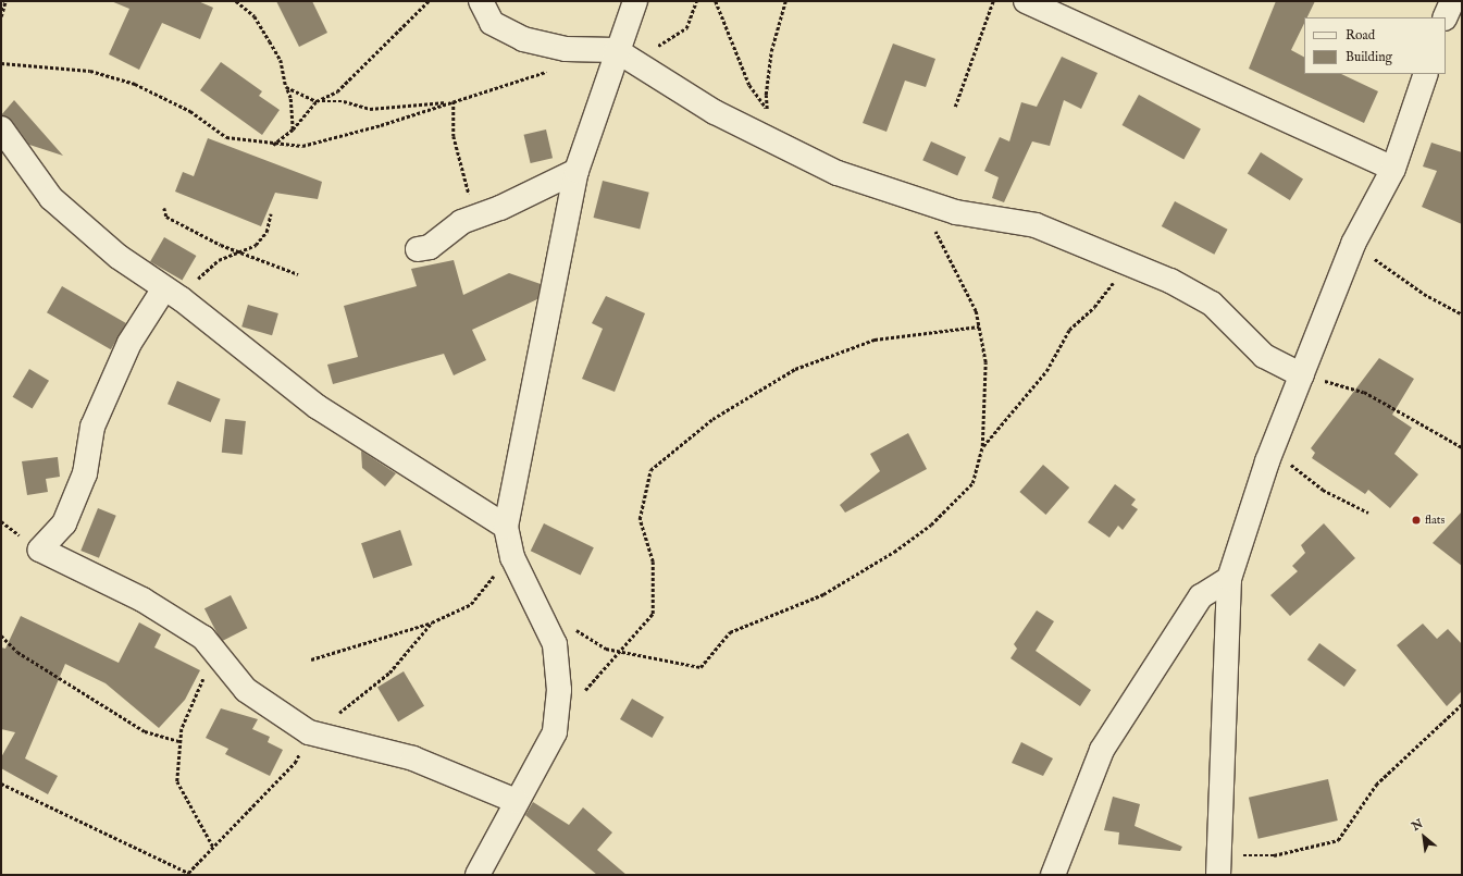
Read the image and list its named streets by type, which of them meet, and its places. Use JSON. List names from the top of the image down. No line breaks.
{"places":["flats"],"legend":["Road","Building"],"north":"top left"}
